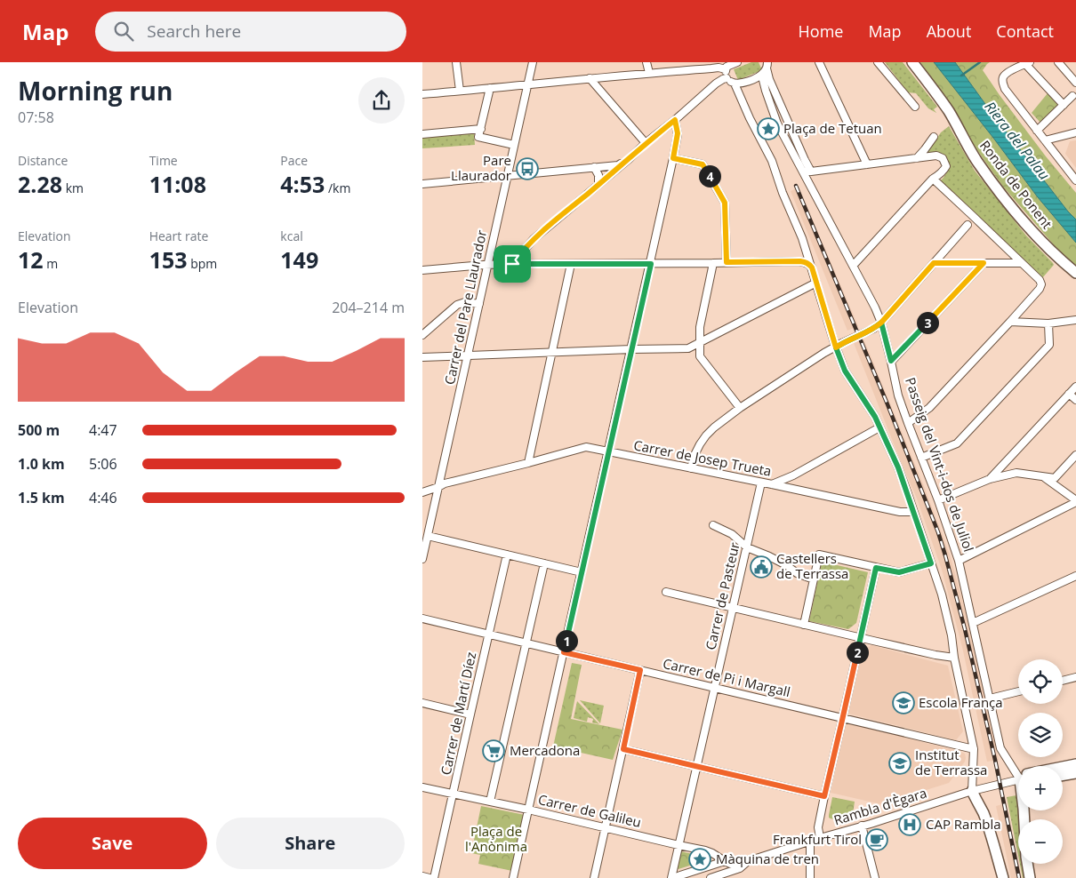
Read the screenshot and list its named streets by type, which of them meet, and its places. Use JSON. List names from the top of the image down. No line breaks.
{"streets":{"main road":["Ronda de Ponent","Passeig del Vint-i-dos de Juliol"],"street":["Carrer del Pare Llaurador","Carrer de Josep Trueta","Carrer de Pasteur","Carrer de Pi i Margall","Carrer de Martí Díez","Rambla d'Ègara","Carrer de Galileu"]},"crossings":[["Carrer del Pare Llaurador","Carrer de Josep Trueta"],["Carrer de Josep Trueta","Carrer de Pasteur"],["Carrer de Pasteur","Carrer de Pi i Margall"],["Carrer de Pasteur","Carrer de Galileu"],["Carrer de Pi i Margall","Carrer de Martí Díez"],["Carrer de Martí Díez","Carrer de Galileu"],["Rambla d'Ègara","Carrer de Galileu"]],"water":["Riera del Palau"],"parks":["Plaça de l'Anònima"],"places":{"place":["Plaça de Tetuan","Màquina de tren"],"bus stop":["Pare Llaurador"],"public building":["Castellers de Terrassa"],"school or university":["Escola França","Institut de Terrassa"],"supermarket":["Mercadona"],"hospital":["CAP Rambla"],"cafe":["Frankfurt Tirol"]},"page":{"header":"Map","search":"Search here","nav":["Home","Map","About","Contact"],"heading":["Morning run","07:58"],"stats":[["Distance","2.28 km"],["Time","11:08"],["Pace","4:53 /km"],["Elevation","12 m"],["Heart rate","153 bpm"],["kcal","149"]],"pins":["4","3","1","2"],"chart":["Elevation","204–214 m"],"list":[{"name":"500 m","note":"4:47"},{"name":"1.0 km","note":"5:06"},{"name":"1.5 km","note":"4:46"}],"map_buttons":["+","−"],"buttons":["Save","Share"]}}
